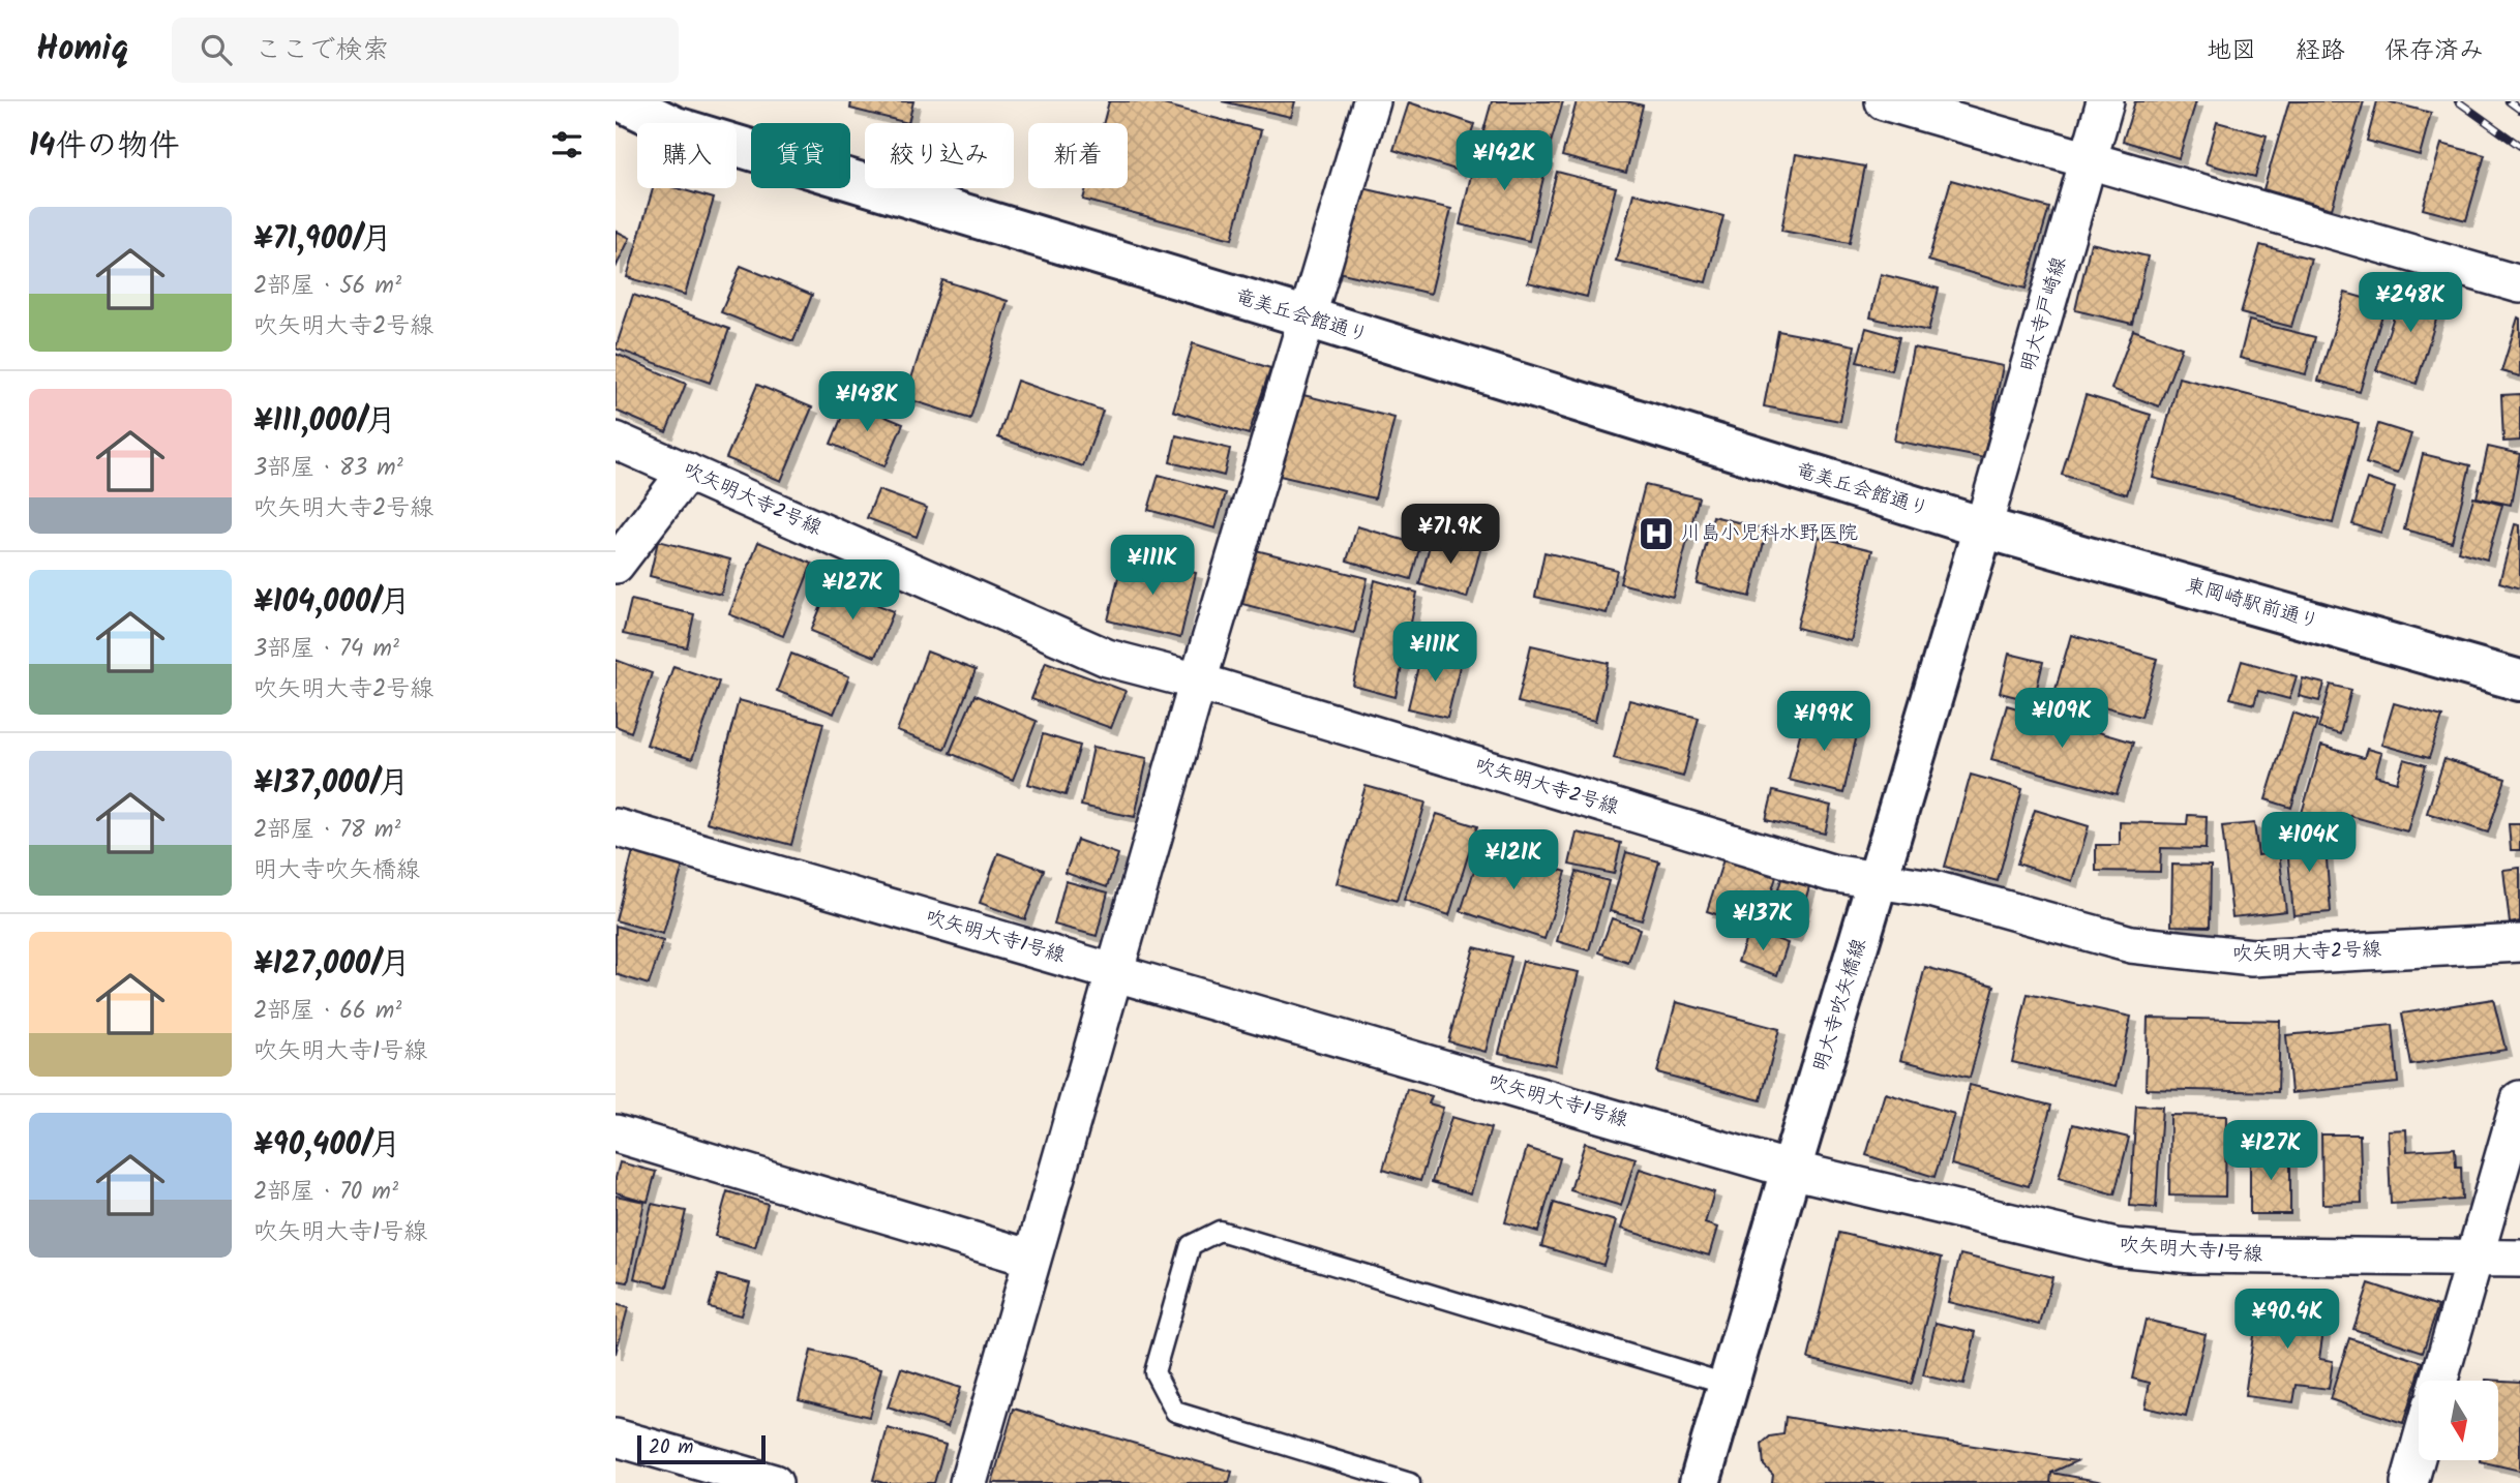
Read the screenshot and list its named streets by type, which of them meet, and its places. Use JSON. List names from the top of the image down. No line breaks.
{"streets":{"street":["明大寺戸崎線","竜美丘会館通り","吹矢明大寺2号線","東岡崎駅前通り","吹矢明大寺1号線","明大寺吹矢橋線"]},"crossings":[["明大寺戸崎線","竜美丘会館通り"],["明大寺戸崎線","東岡崎駅前通り"],["明大寺戸崎線","明大寺吹矢橋線"],["竜美丘会館通り","東岡崎駅前通り"],["竜美丘会館通り","明大寺吹矢橋線"],["吹矢明大寺2号線","明大寺吹矢橋線"],["東岡崎駅前通り","明大寺吹矢橋線"],["吹矢明大寺1号線","明大寺吹矢橋線"]],"places":{"hospital":["川島小児科水野医院"]},"scale_bar":"20 m","north":"bottom","page":{"header":"Homiq","search":"ここで検索","nav":["地図","経路","保存済み"],"heading":"14件の物件","chip":["購入","賃貸","絞り込み","新着"],"price":["¥142K","¥248K","¥148K","¥71.9K","¥111K","¥127K","¥111K","¥109K","¥199K","¥104K","¥121K","¥137K","¥127K","¥90.4K"],"list":[{"name":"¥71,900/月","note":"2部屋 · 56 m² · 吹矢明大寺2号線"},{"name":"¥111,000/月","note":"3部屋 · 83 m² · 吹矢明大寺2号線"},{"name":"¥104,000/月","note":"3部屋 · 74 m² · 吹矢明大寺2号線"},{"name":"¥137,000/月","note":"2部屋 · 78 m² · 明大寺吹矢橋線"},{"name":"¥127,000/月","note":"2部屋 · 66 m² · 吹矢明大寺1号線"},{"name":"¥90,400/月","note":"2部屋 · 70 m² · 吹矢明大寺1号線"}],"scale":"20 m"}}
